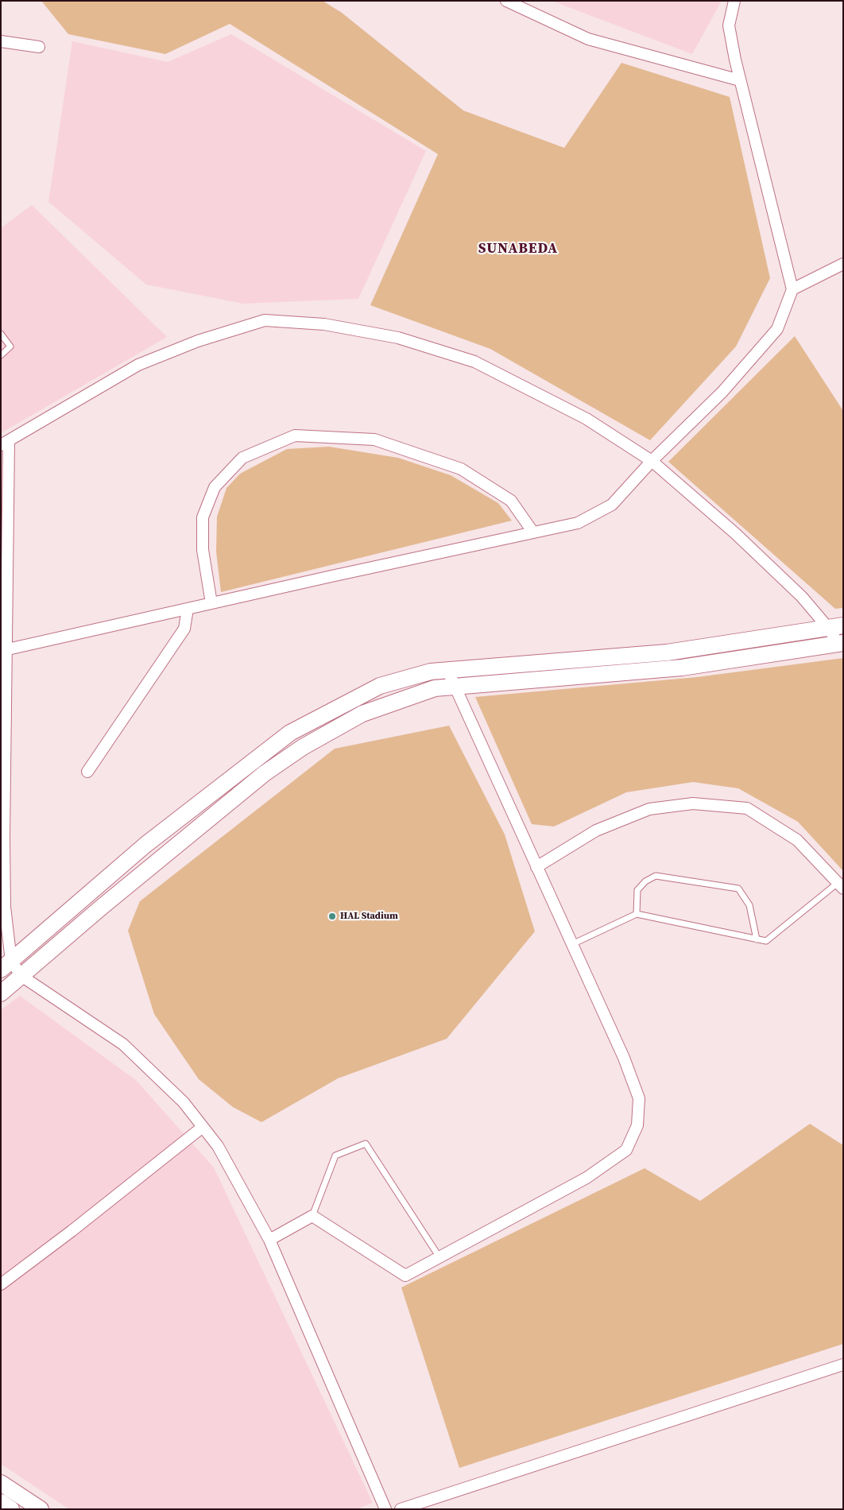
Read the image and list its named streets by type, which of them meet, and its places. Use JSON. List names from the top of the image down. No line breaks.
{"districts":["SUNABEDA"],"places":["HAL Stadium"]}
